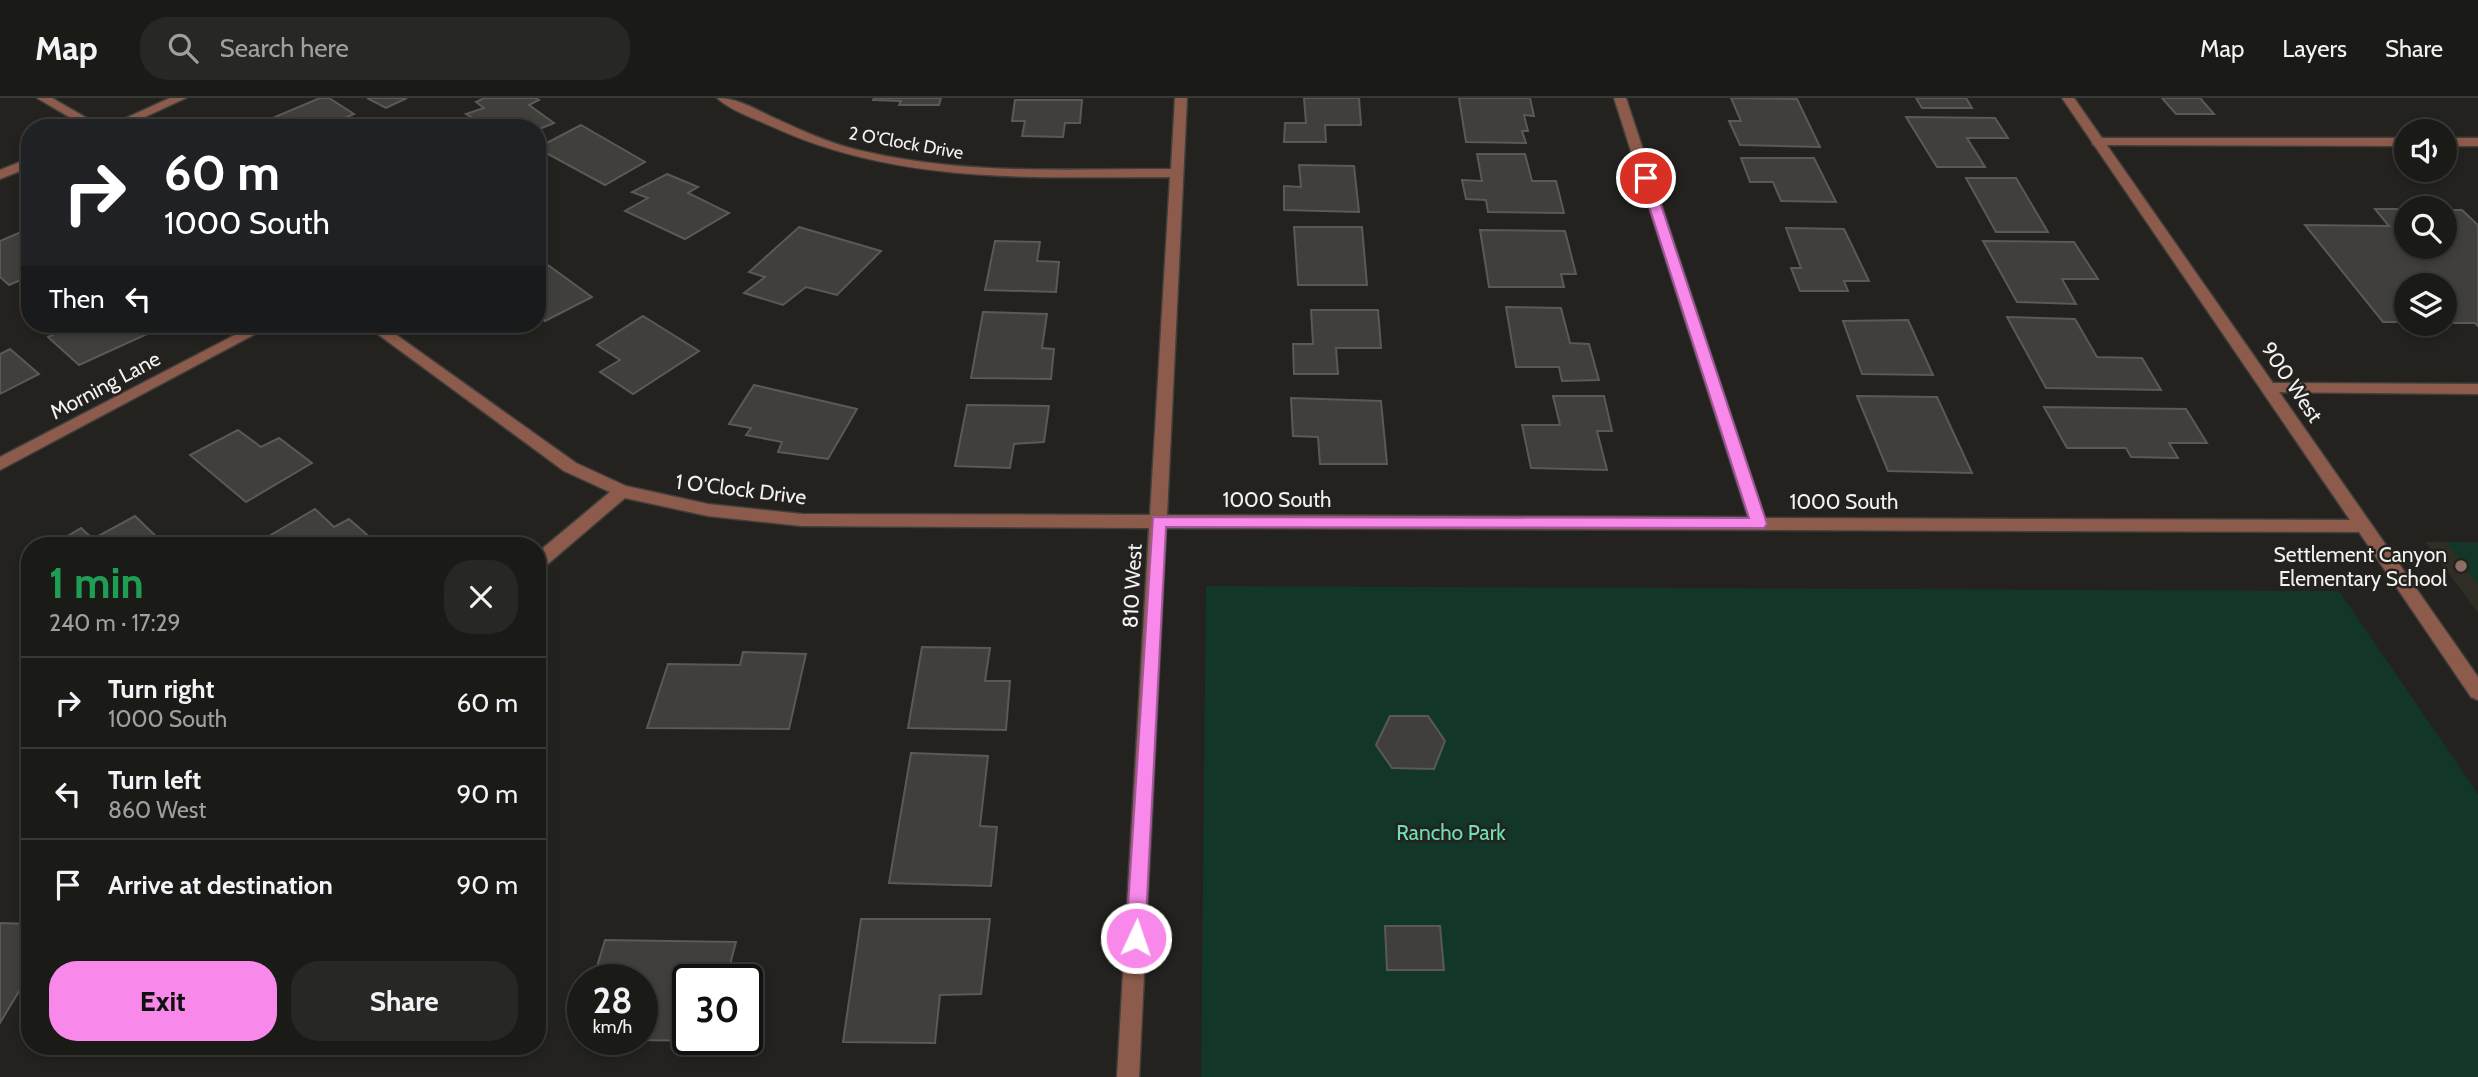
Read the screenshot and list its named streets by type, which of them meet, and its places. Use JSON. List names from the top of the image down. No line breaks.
{"streets":{"street":["2 O'Clock Drive","900 West","Morning Lane","1 O'Clock Drive","1000 South","810 West"]},"crossings":[["2 O'Clock Drive","810 West"],["900 West","1000 South"],["1 O'Clock Drive","1000 South"],["1 O'Clock Drive","810 West"],["1000 South","810 West"]],"parks":["Rancho Park"],"places":["Settlement Canyon Elementary School"],"page":{"header":"Map","search":"Search here","nav":["Map","Layers","Share"],"turn":["60 m","1000 South"],"then":"Then","heading":["1 min","240 m · 17:29"],"list":[{"name":"Turn right","note":"1000 South","value":"60 m"},{"name":"Turn left","note":"860 West","value":"90 m"},{"name":"Arrive at destination","value":"90 m"}],"buttons":["Exit","Share"],"speed":"28 km/h","limit":"30"}}
